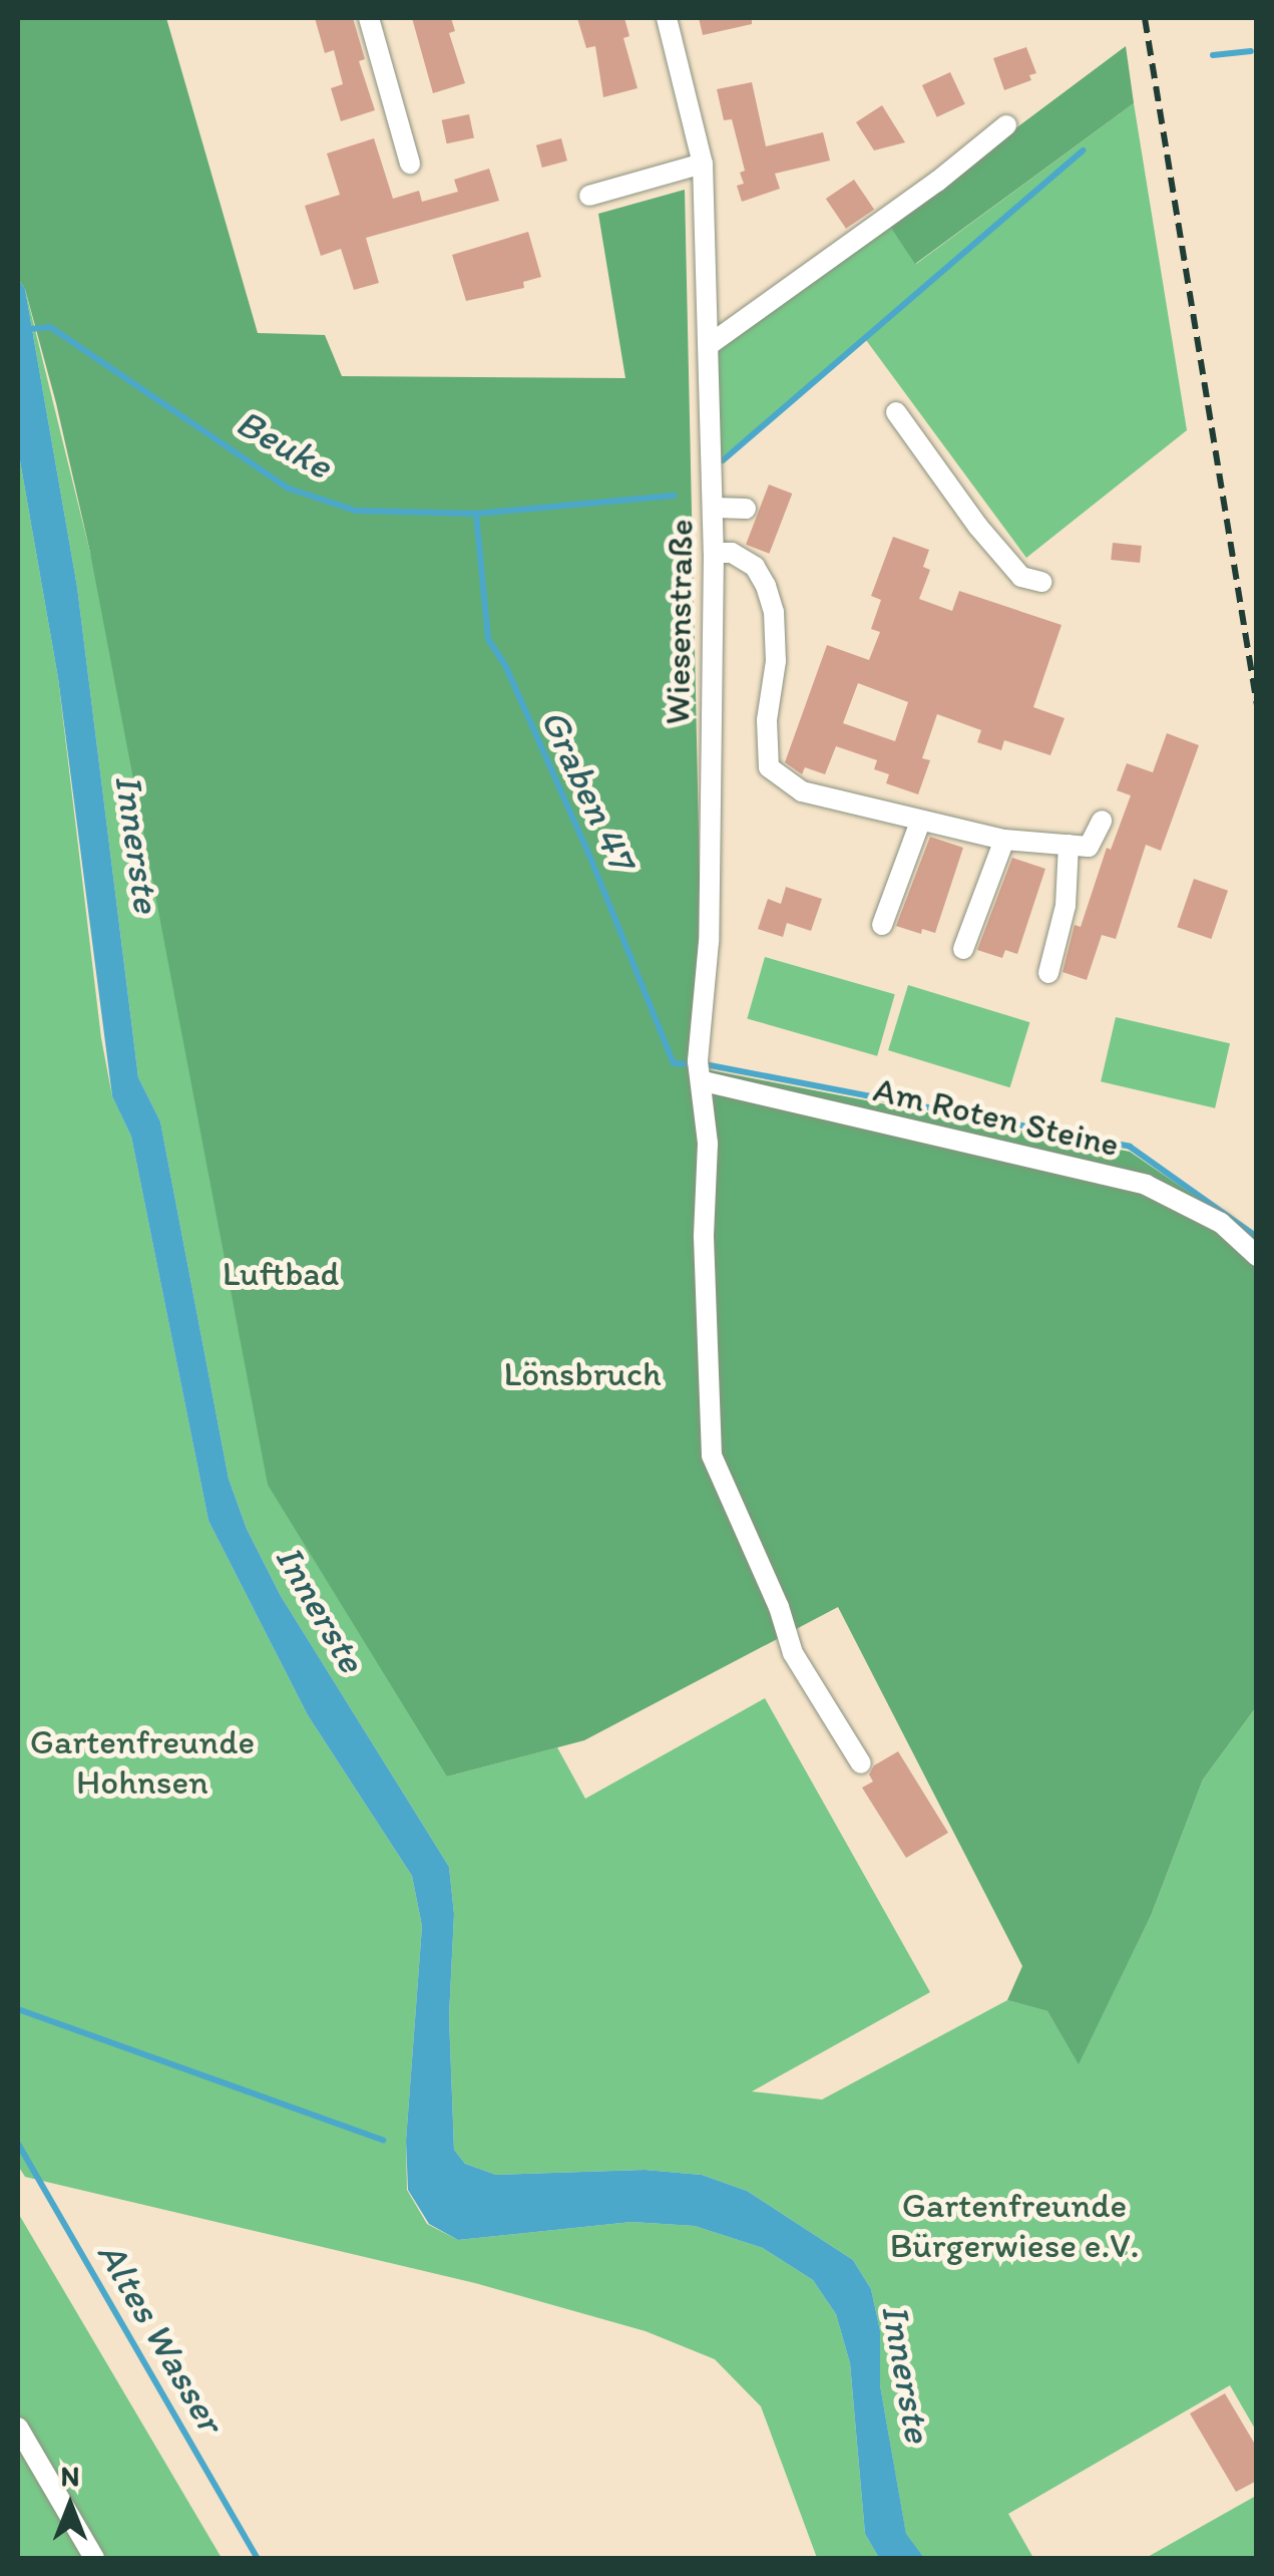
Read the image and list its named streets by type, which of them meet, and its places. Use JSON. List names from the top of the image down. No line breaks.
{"streets":{"street":["Wiesenstraße","Am Roten Steine"]},"crossings":[["Wiesenstraße","Am Roten Steine"]],"water":["Beuke","Graben 47","Innerste","Altes Wasser"],"parks":["Luftbad","Lönsbruch","Gartenfreunde Hohnsen","Gartenfreunde Bürgerwiese e.V."],"north":"top"}
